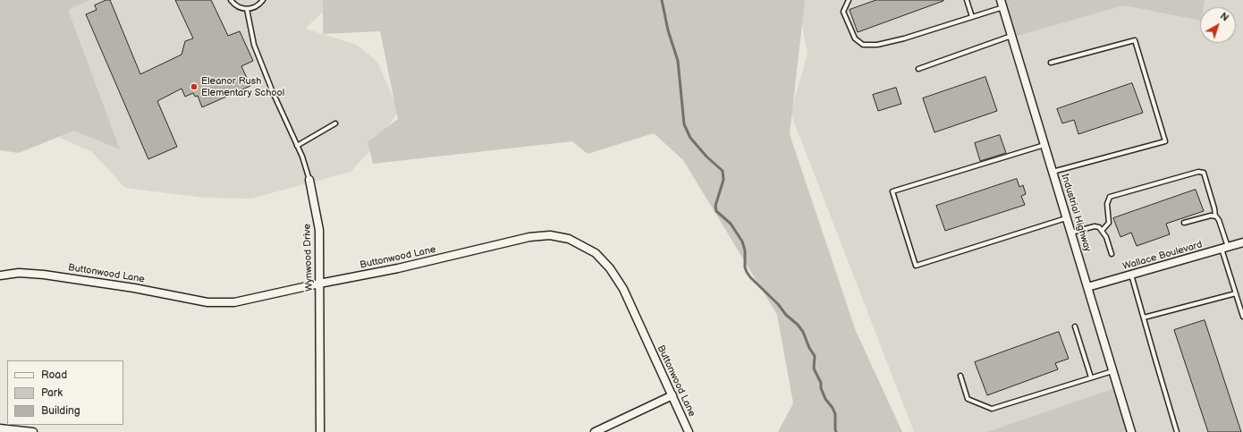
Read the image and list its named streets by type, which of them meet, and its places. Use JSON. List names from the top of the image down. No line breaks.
{"streets":{"street":["Industrial Highway","Wallace Boulevard","Wynwood Drive","Buttonwood Lane"]},"crossings":[["Industrial Highway","Wallace Boulevard"],["Wynwood Drive","Buttonwood Lane"]],"places":["Eleanor Rush Elementary School"],"legend":["Road","Park","Building"],"north":"top right"}
